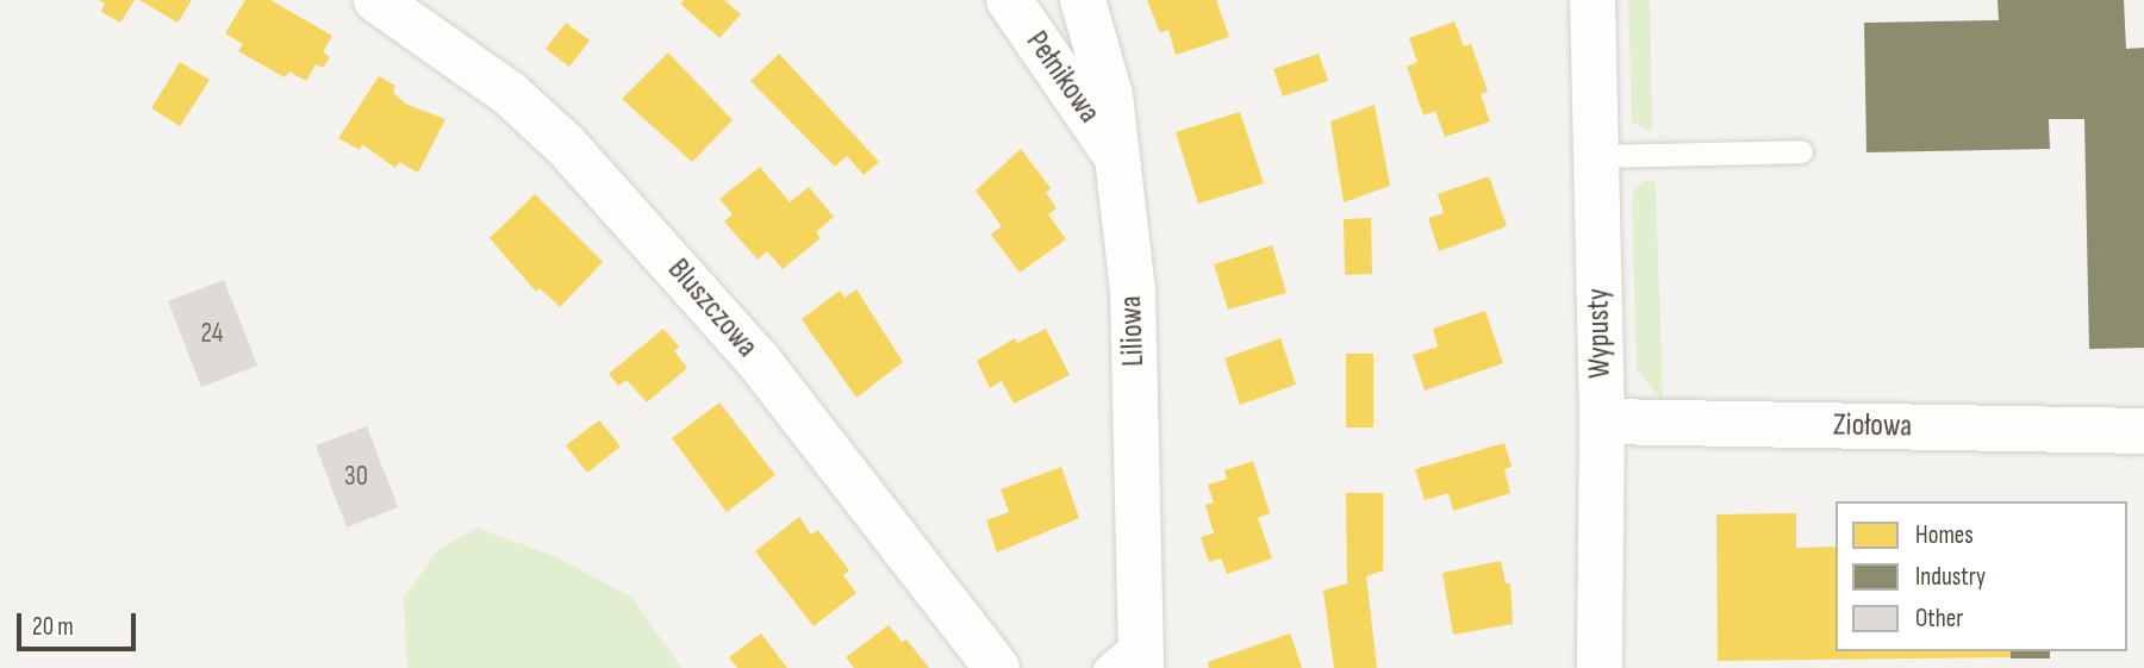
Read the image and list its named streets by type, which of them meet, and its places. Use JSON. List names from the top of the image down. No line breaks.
{"streets":{"street":["Pełnikowa","Bluszczowa","Liliowa","Wypusty","Ziołowa"]},"crossings":[["Pełnikowa","Liliowa"],["Wypusty","Ziołowa"]],"house_numbers":["24","30"],"legend":["Homes","Industry","Other"],"scale_bar":"20 m"}
